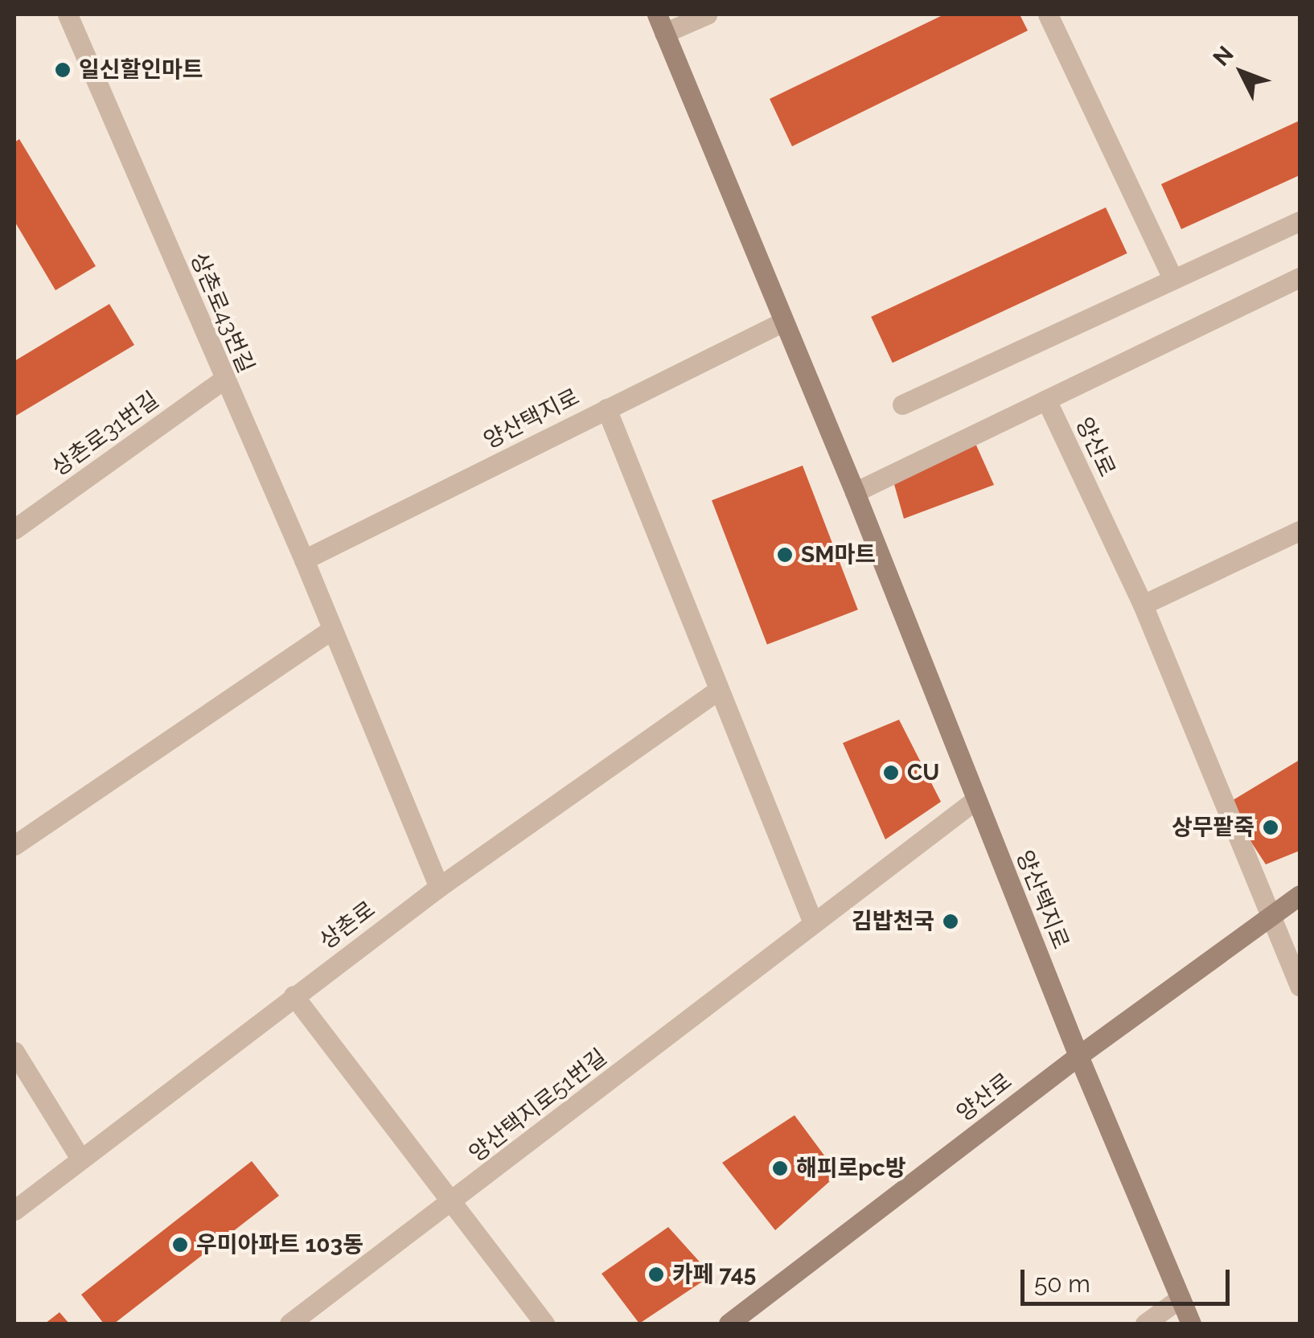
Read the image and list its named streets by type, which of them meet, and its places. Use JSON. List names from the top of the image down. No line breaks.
{"streets":{"street":["상촌로43번길","양산택지로","상촌로31번길","양산로","상촌로","양산택지로51번길"]},"crossings":[["상촌로43번길","양산택지로"],["상촌로43번길","상촌로31번길"],["상촌로43번길","상촌로"],["양산택지로","양산로"],["양산택지로","양산택지로51번길"]],"places":["일신할인마트","SM마트","CU","상무팥죽","김밥천국","해피로pc방","우미아파트 103동","카페 745"],"scale_bar":"50 m","north":"top left"}
